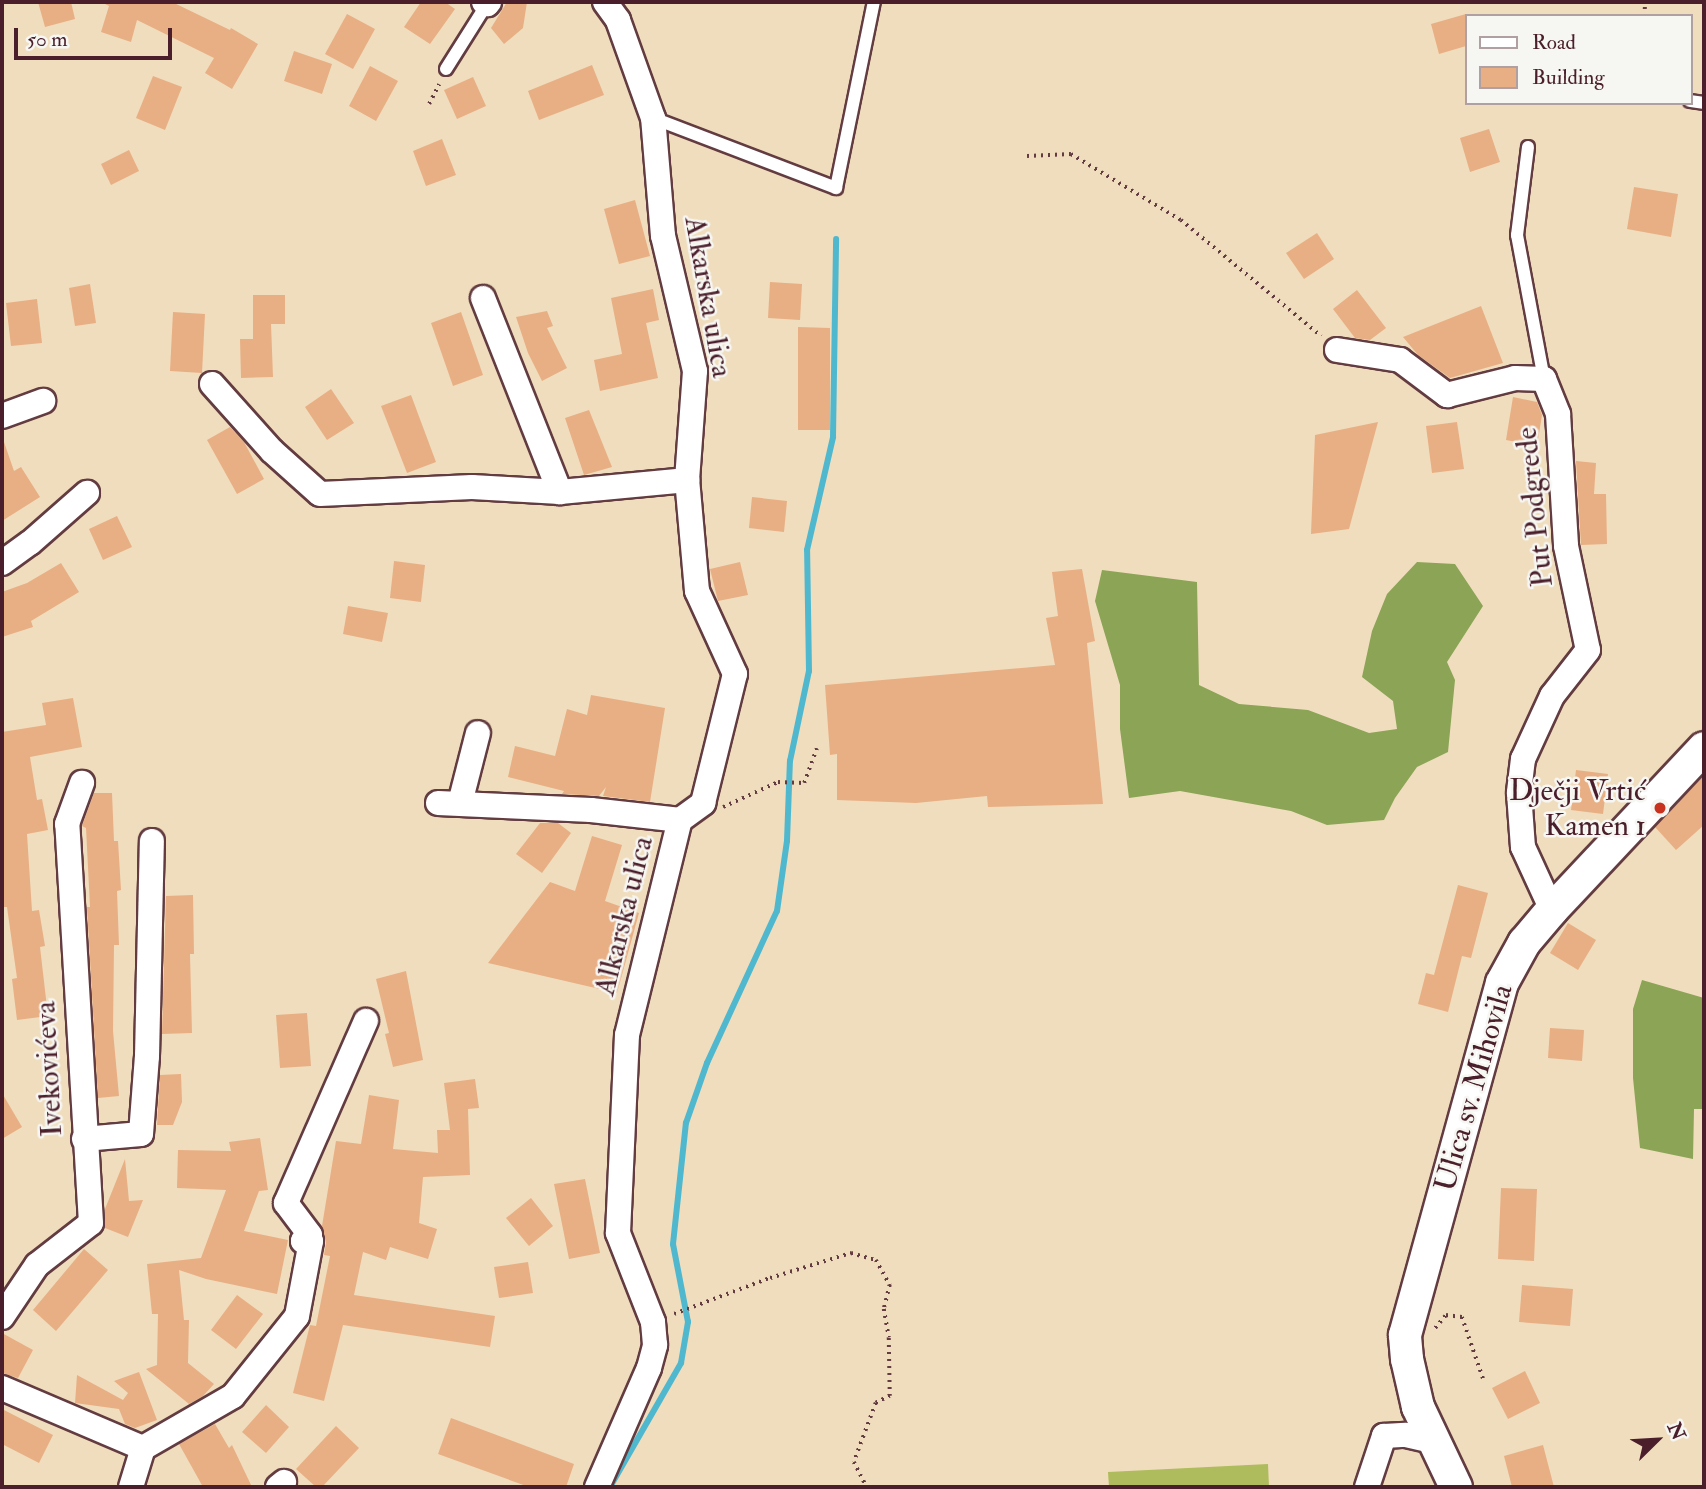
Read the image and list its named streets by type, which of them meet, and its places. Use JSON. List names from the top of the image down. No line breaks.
{"streets":{"street":["Alkarska ulica","Put Podgrede","Ivekovićeva","Ulica sv. Mihovila"]},"crossings":[["Put Podgrede","Ulica sv. Mihovila"]],"places":["Dječji Vrtić Kamen 1"],"legend":["Road","Building"],"scale_bar":"50 m","north":"top right"}
